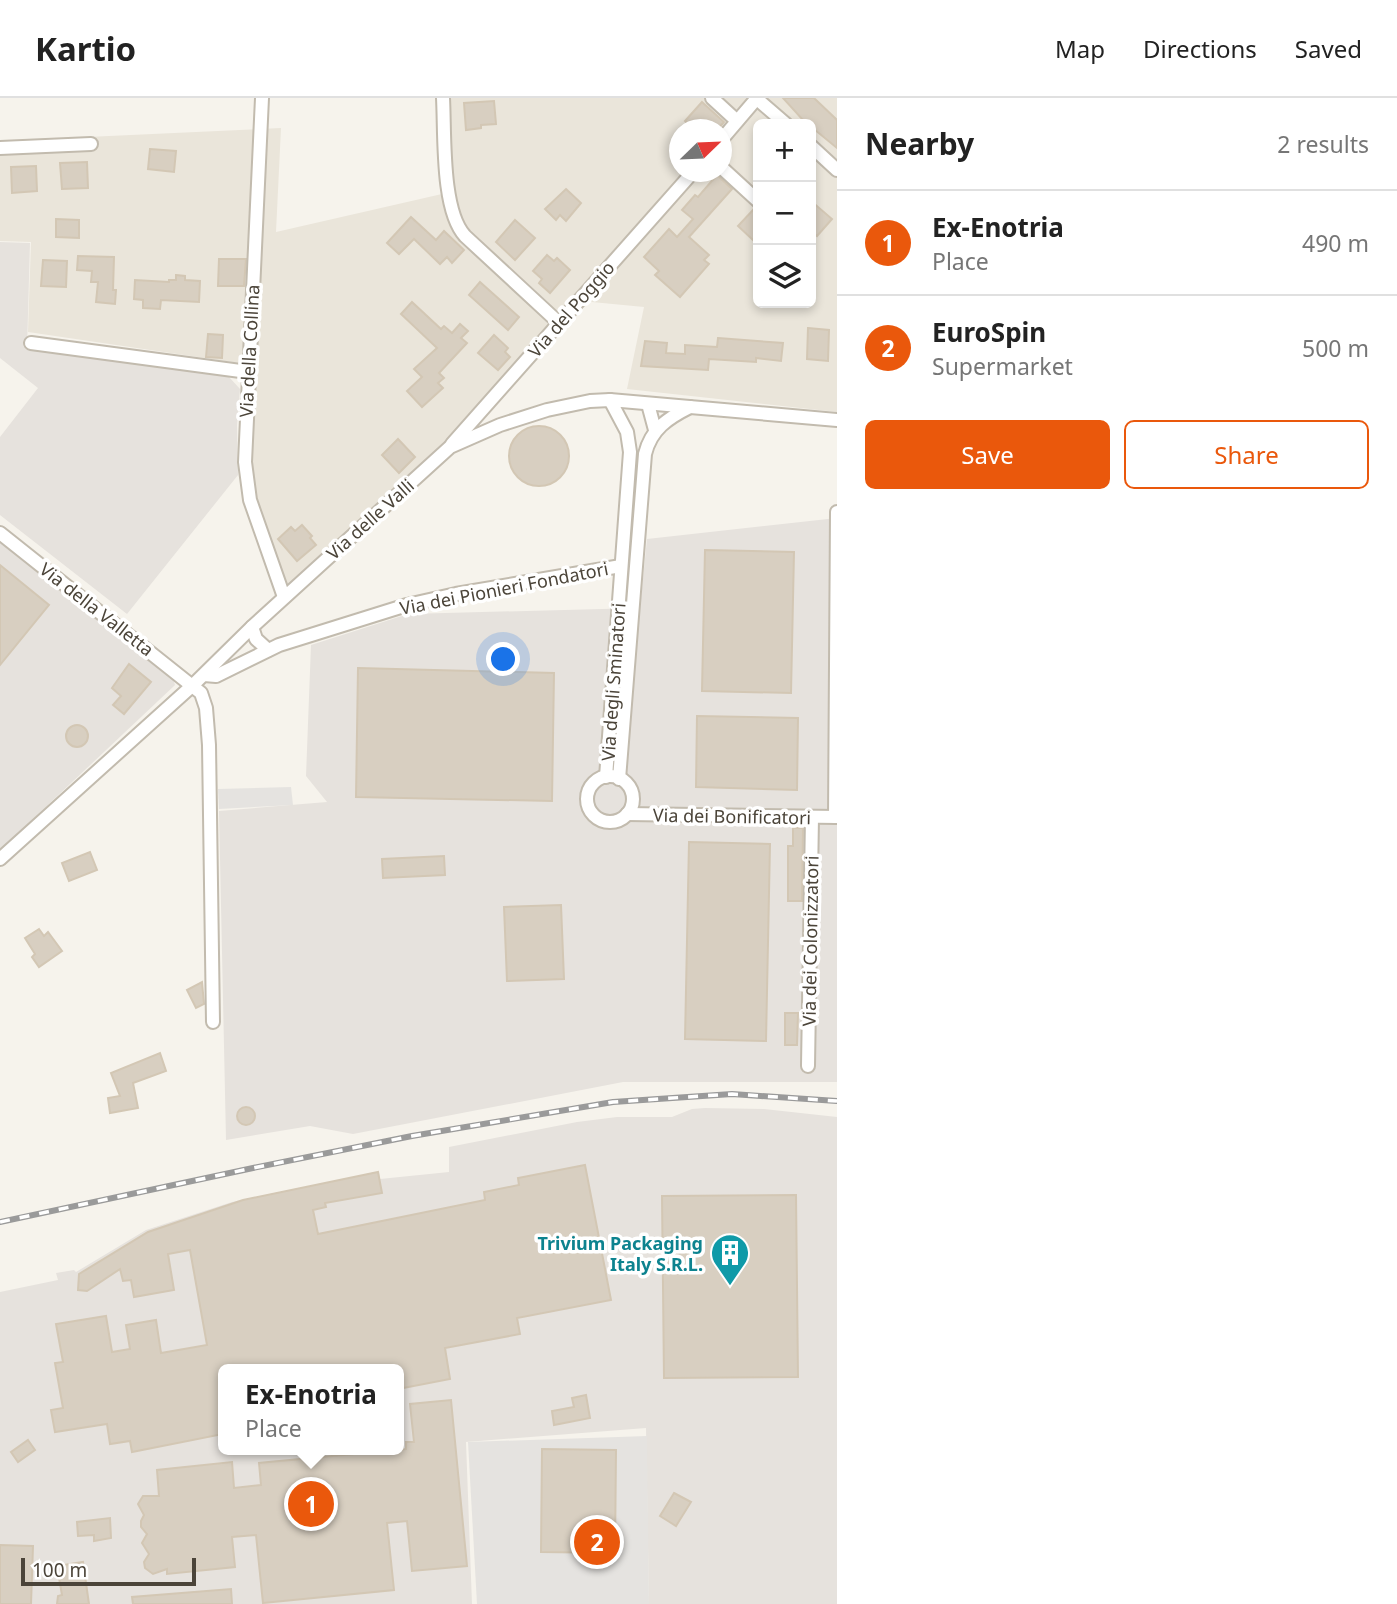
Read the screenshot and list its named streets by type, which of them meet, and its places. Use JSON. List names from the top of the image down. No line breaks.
{"streets":{"street":["Via del Poggio","Via della Collina","Via delle Valli","Via dei Pionieri Fondatori","Via della Valletta","Via degli Sminatori","Via dei Bonificatori","Via dei Colonizzatori"]},"crossings":[["Via del Poggio","Via delle Valli"],["Via della Collina","Via delle Valli"],["Via delle Valli","Via dei Pionieri Fondatori"],["Via delle Valli","Via della Valletta"],["Via delle Valli","Via degli Sminatori"],["Via dei Pionieri Fondatori","Via degli Sminatori"],["Via degli Sminatori","Via dei Bonificatori"],["Via dei Bonificatori","Via dei Colonizzatori"]],"places":{"building":["Trivium Packaging Italy S.R.L."]},"scale_bar":"100 m","north":"top right","page":{"header":"Kartio","nav":["Map","Directions","Saved"],"heading":["Nearby","2 results"],"map_buttons":["+","−"],"list":[{"mark":"1","name":"Ex-Enotria","note":"Place","value":"490 m"},{"mark":"2","name":"EuroSpin","note":"Supermarket","value":"500 m"}],"buttons":["Save","Share"],"popup":["Ex-Enotria","Place"],"pins":["1","2"],"scale":"100 m"}}
